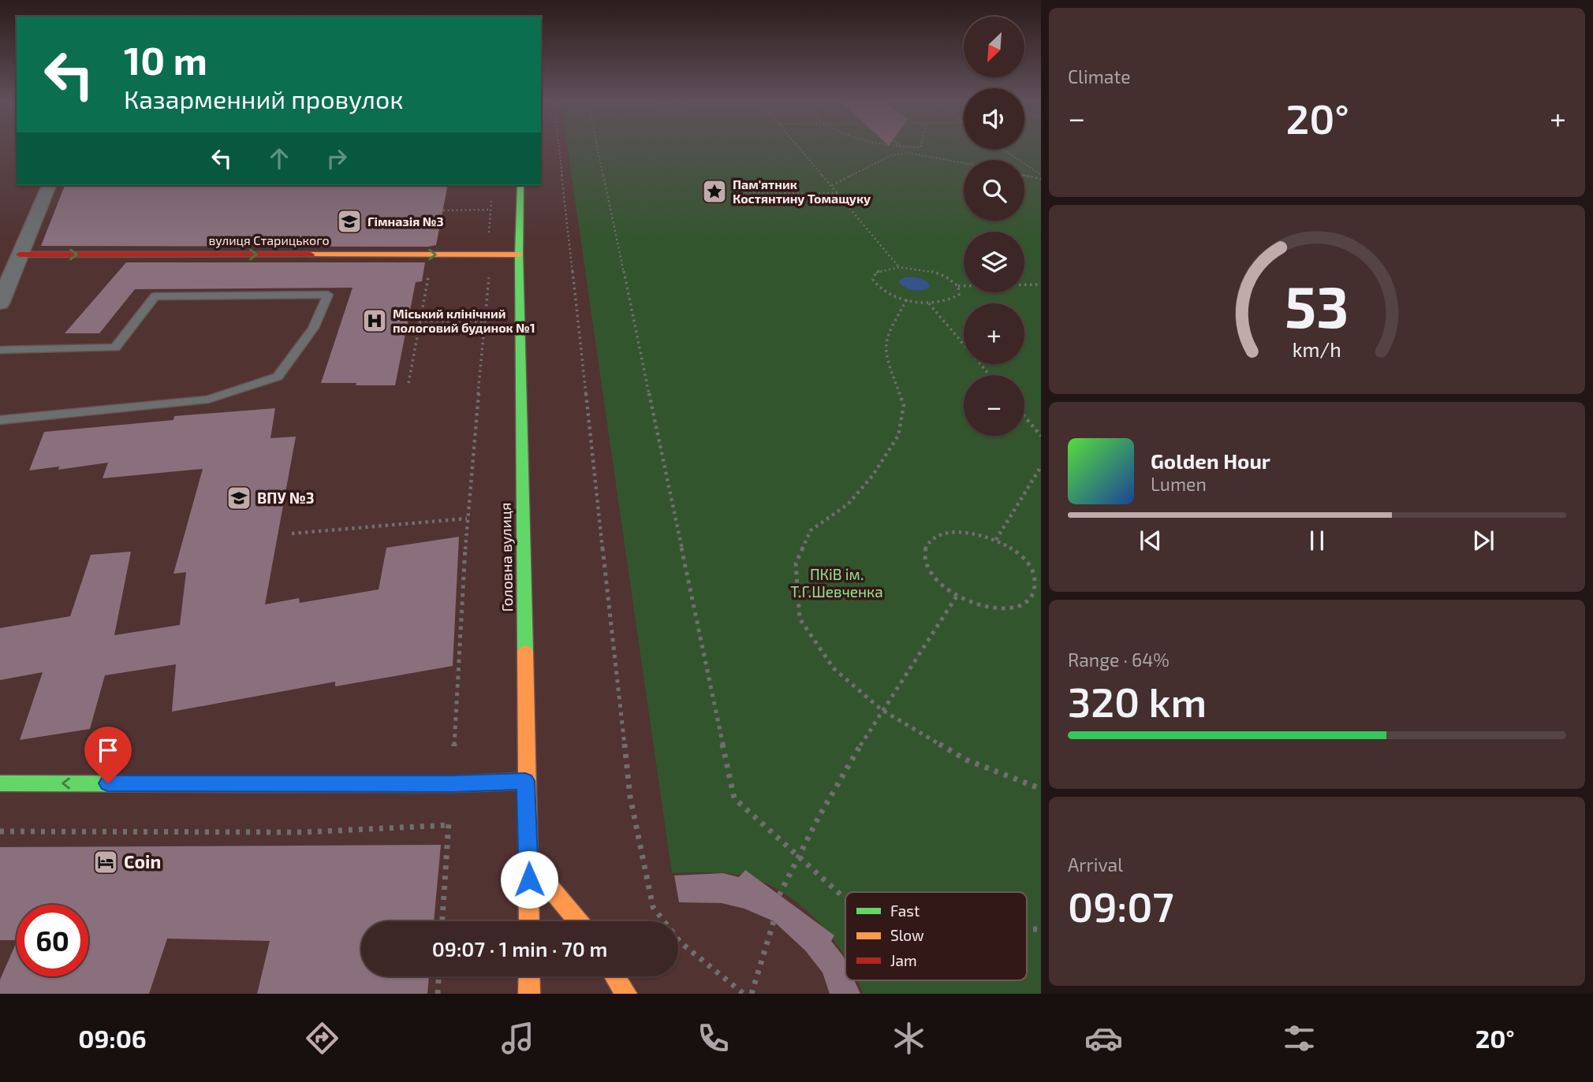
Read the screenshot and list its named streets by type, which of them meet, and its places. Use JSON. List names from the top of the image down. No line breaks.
{"streets":{"main road":["вулиця Старицького","Головна вулиця"]},"crossings":[["вулиця Старицького","Головна вулиця"]],"one_way":["вулиця Старицького"],"parks":["ПКіВ ім. Т.Г.Шевченка"],"places":{"place":["Пам'ятник Костянтину Томащуку"],"school or university":["Гімназія №3","ВПУ №3"],"hospital":["Міський клінічний пологовий будинок №1"],"hotel":["Coin"]},"legend":["Fast","Slow","Jam"],"north":"bottom left","page":{"tile":["Climate",["Range · 64%","320 km"],["Arrival","09:07"]],"map_buttons":["+","−"],"turn":["10 m","Казарменний провулок"],"heat":["−","20°","+"],"song":["Golden Hour","Lumen"],"limit":"60","trip":"09:07 · 1 min · 70 m","tabs":["09:06","20°"],"gauge":["53","km/h"]}}
